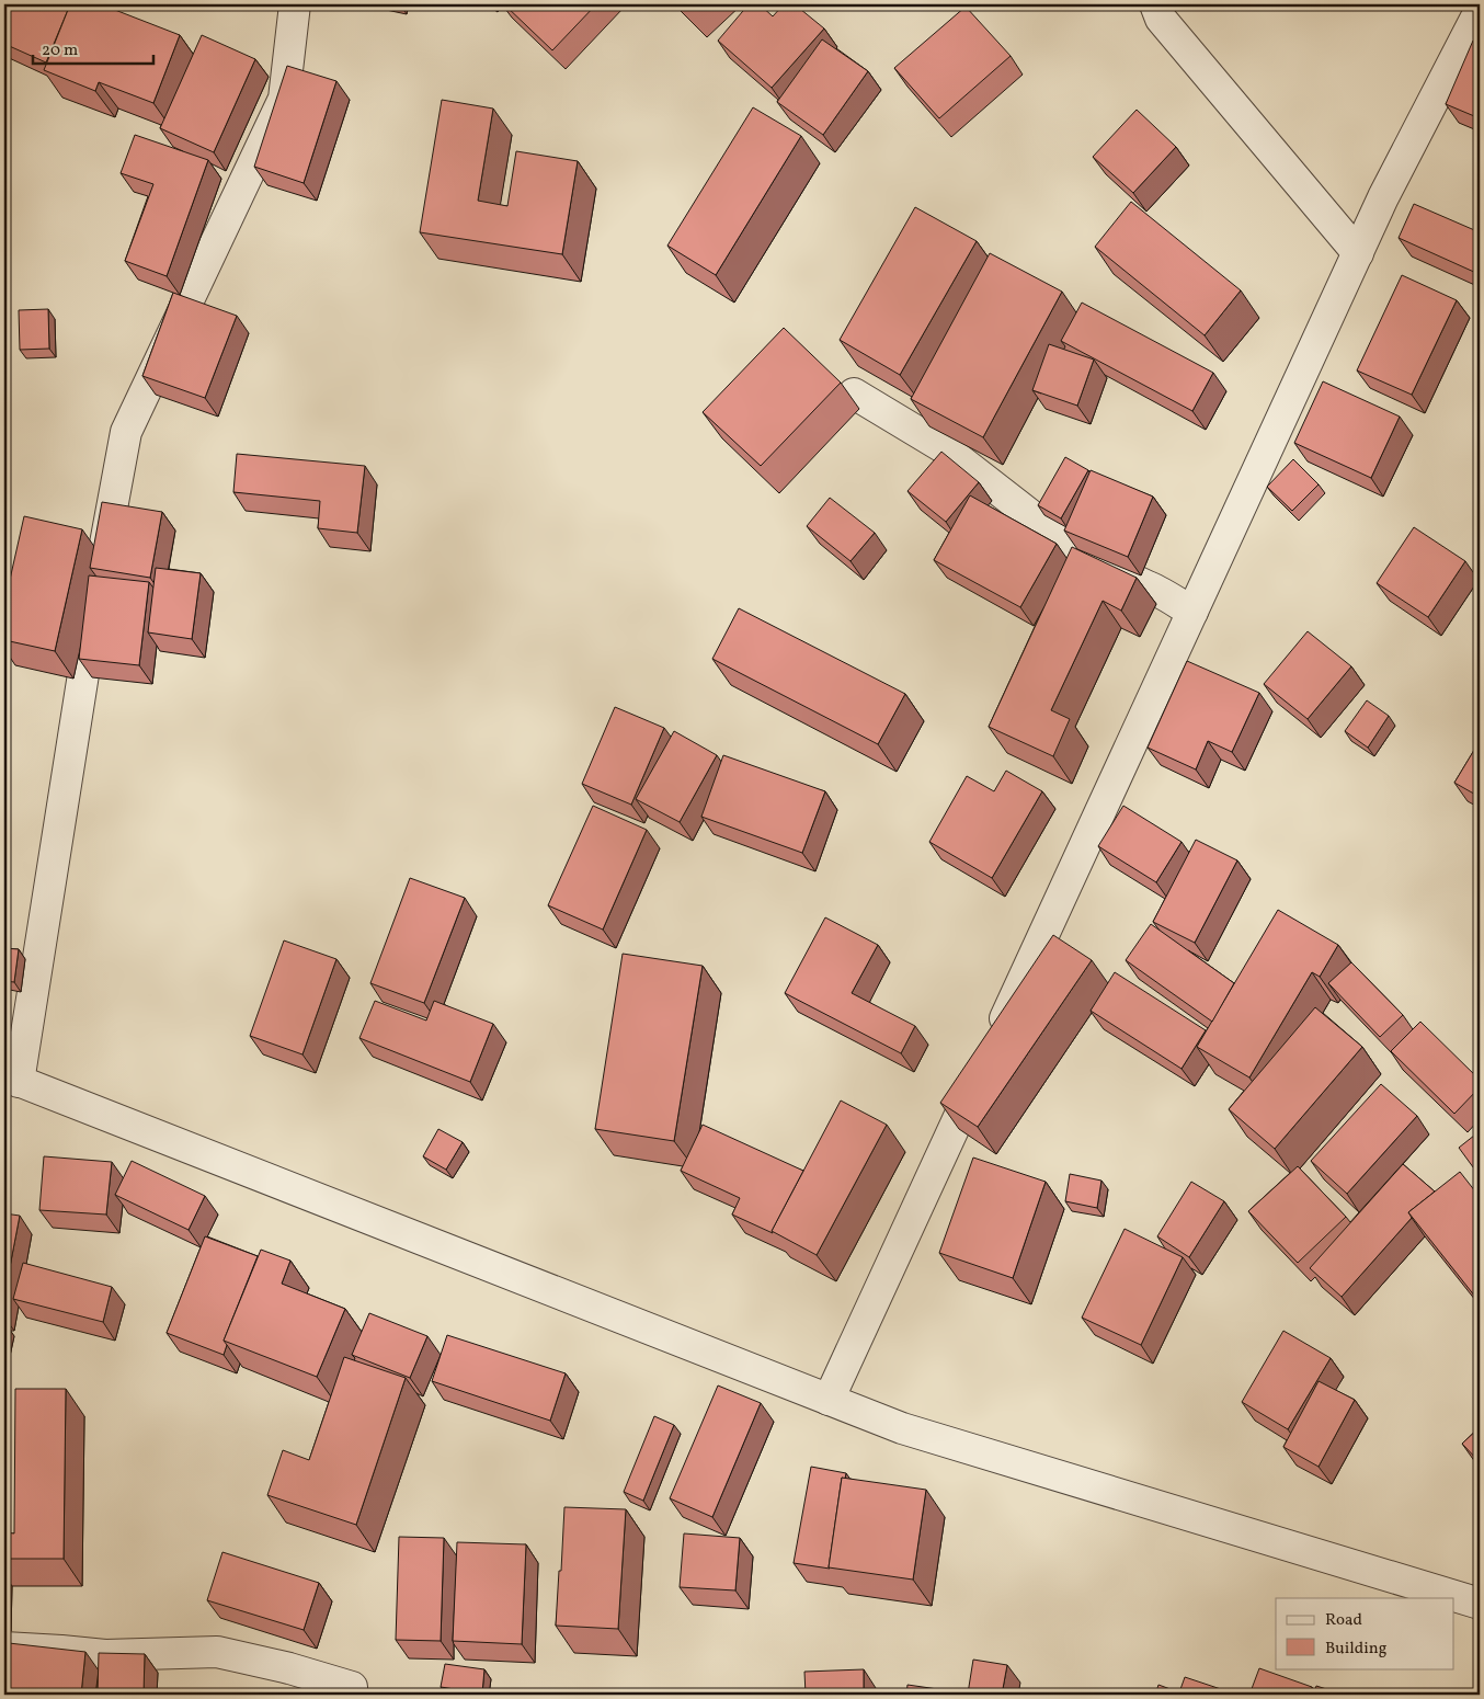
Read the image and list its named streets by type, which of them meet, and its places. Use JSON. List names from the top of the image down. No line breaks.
{"legend":["Road","Building"],"scale_bar":"20 m"}
